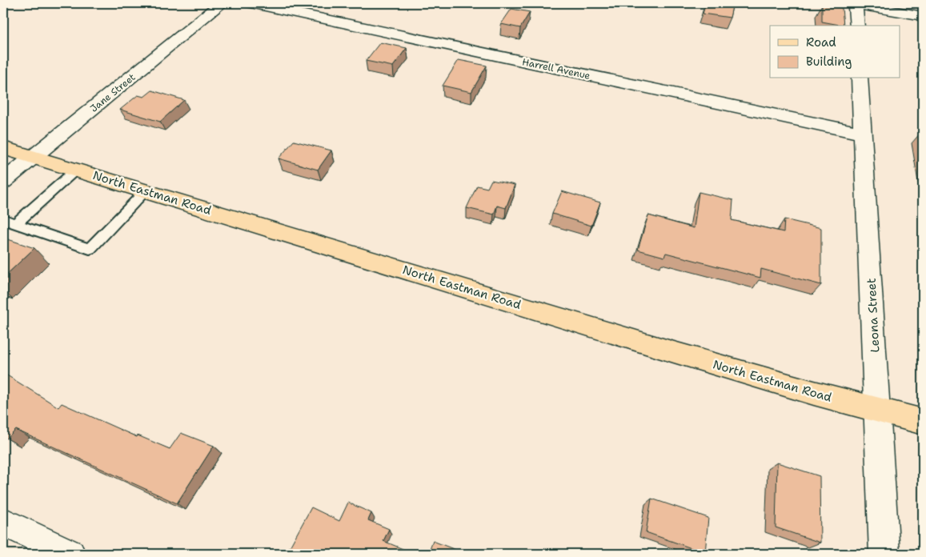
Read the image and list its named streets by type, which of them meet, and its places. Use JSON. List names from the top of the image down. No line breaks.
{"streets":{"main road":["North Eastman Road"],"street":["Harrell Avenue","Jane Street","Leona Street"]},"crossings":[["Harrell Avenue","Leona Street"],["Jane Street","North Eastman Road"],["North Eastman Road","Leona Street"]],"legend":["Road","Building"]}
